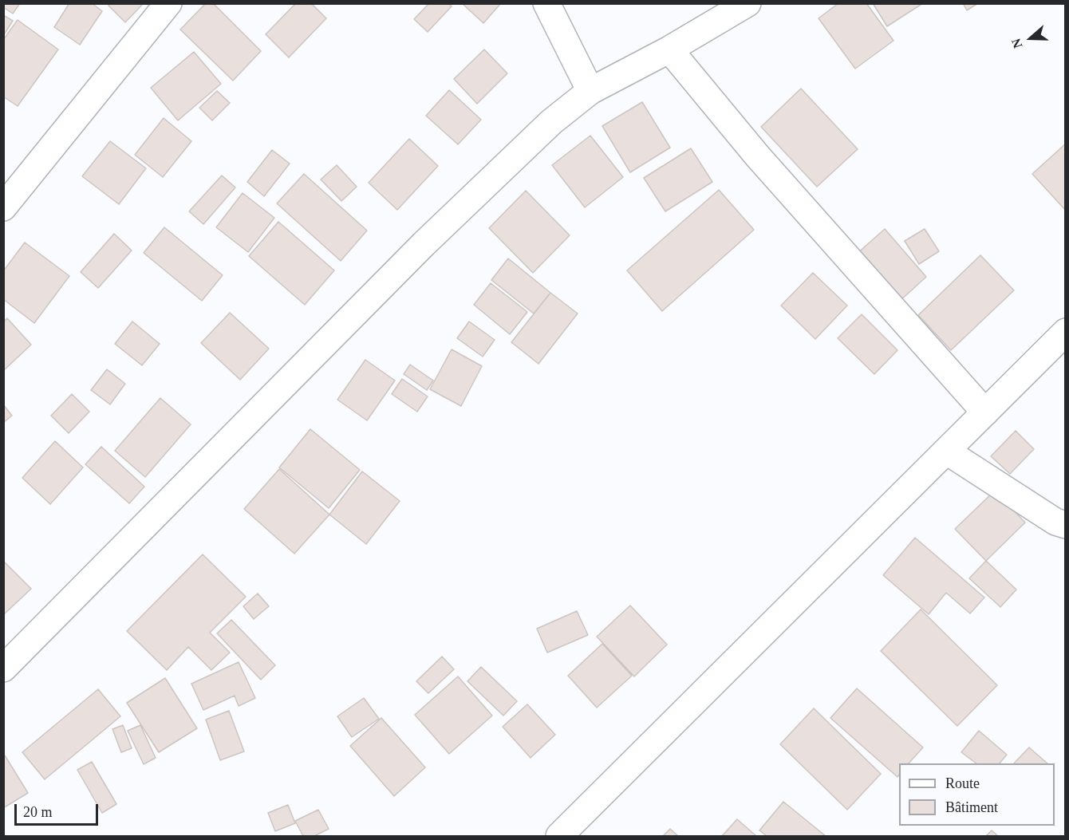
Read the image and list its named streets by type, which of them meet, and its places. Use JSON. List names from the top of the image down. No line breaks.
{"legend":["Route","Bâtiment"],"scale_bar":"20 m","north":"left"}
